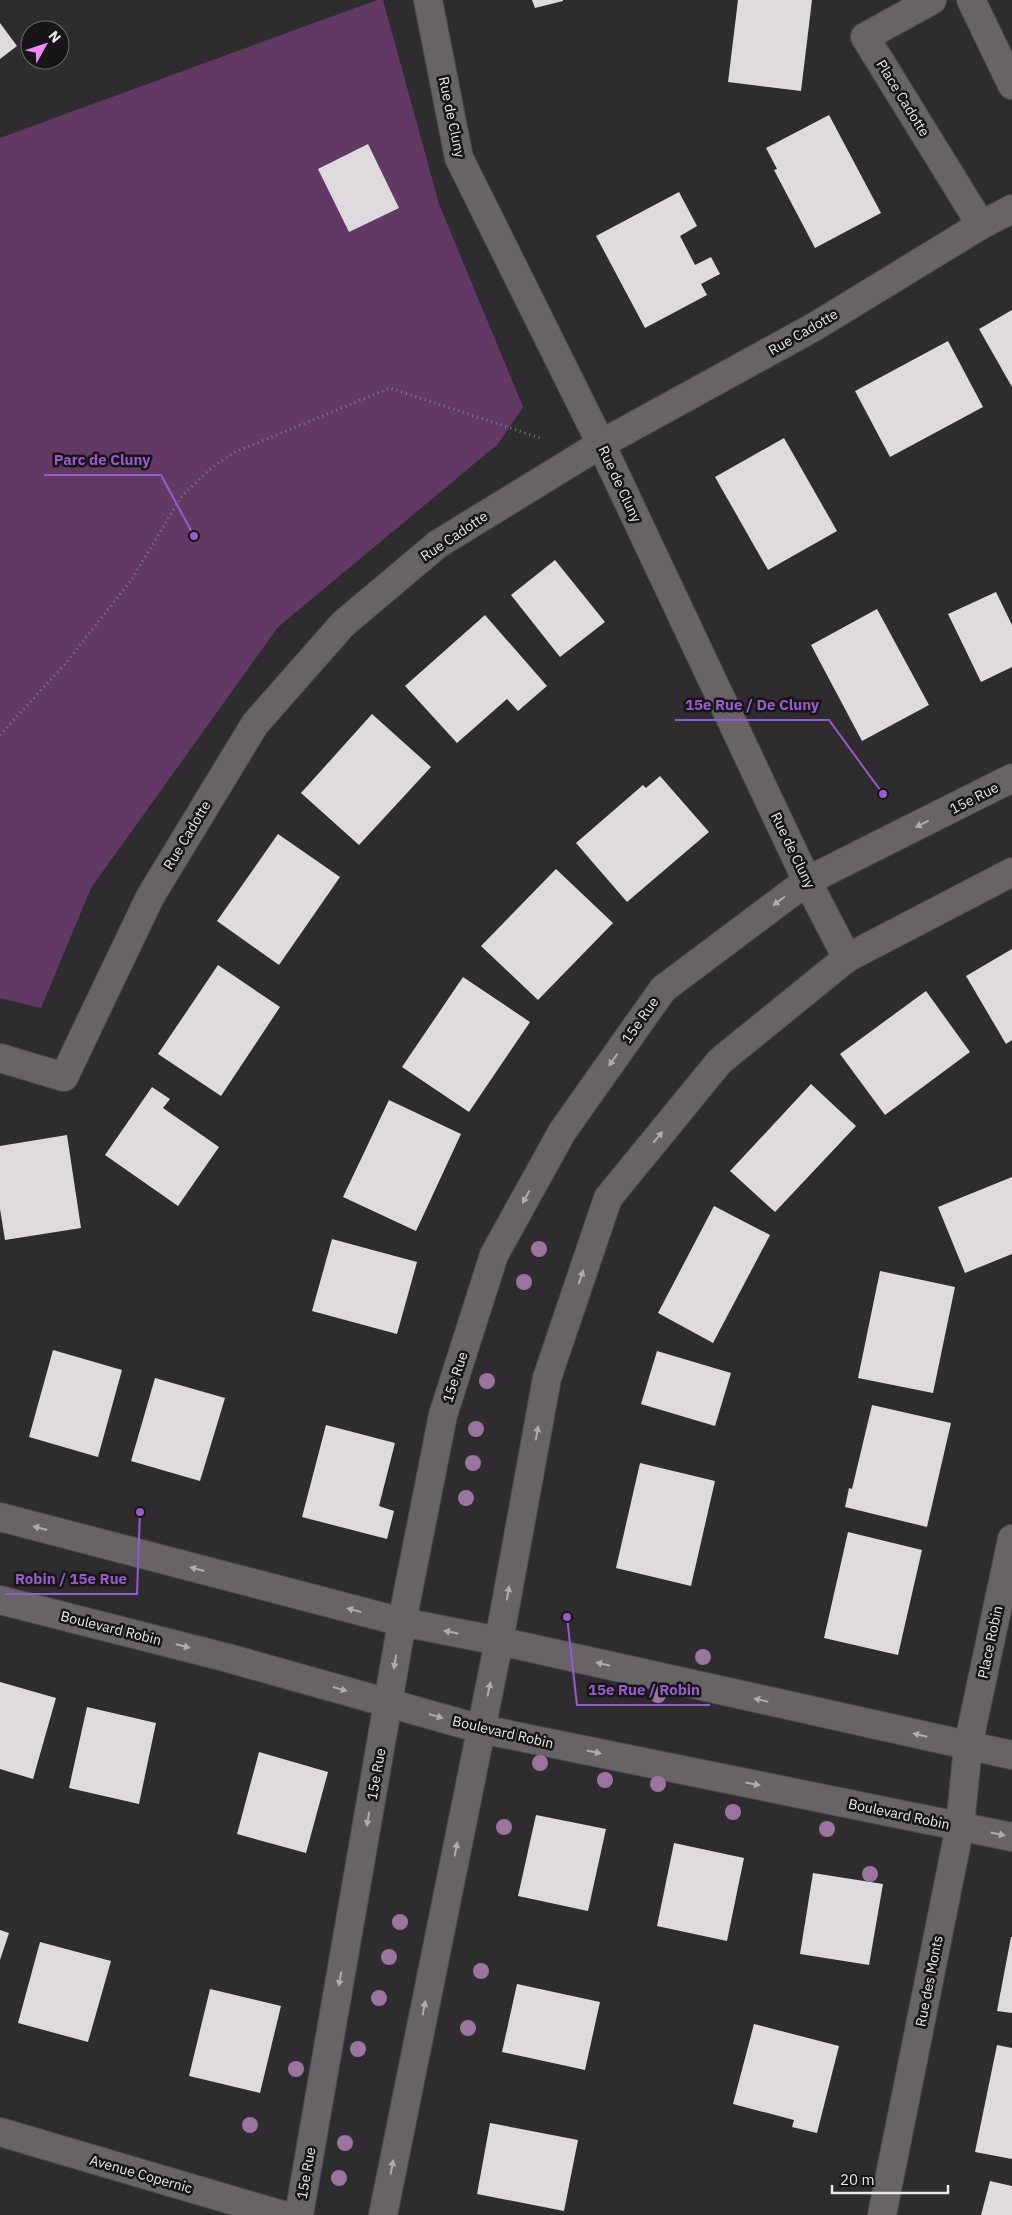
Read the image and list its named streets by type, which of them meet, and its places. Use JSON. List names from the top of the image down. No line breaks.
{"streets":{"street":["Place Cadotte","Rue de Cluny","Rue Cadotte","15e Rue","Boulevard Robin","Place Robin","Rue des Monts","Avenue Copernic"]},"crossings":[["Place Cadotte","Rue Cadotte"],["Rue de Cluny","Rue Cadotte"],["Rue de Cluny","15e Rue"],["15e Rue","Boulevard Robin"],["Boulevard Robin","Rue des Monts"],["Place Robin","Rue des Monts"]],"places":["Parc de Cluny","15e Rue / De Cluny","Robin / 15e Rue","15e Rue / Robin"],"scale_bar":"20 m","north":"top right"}
